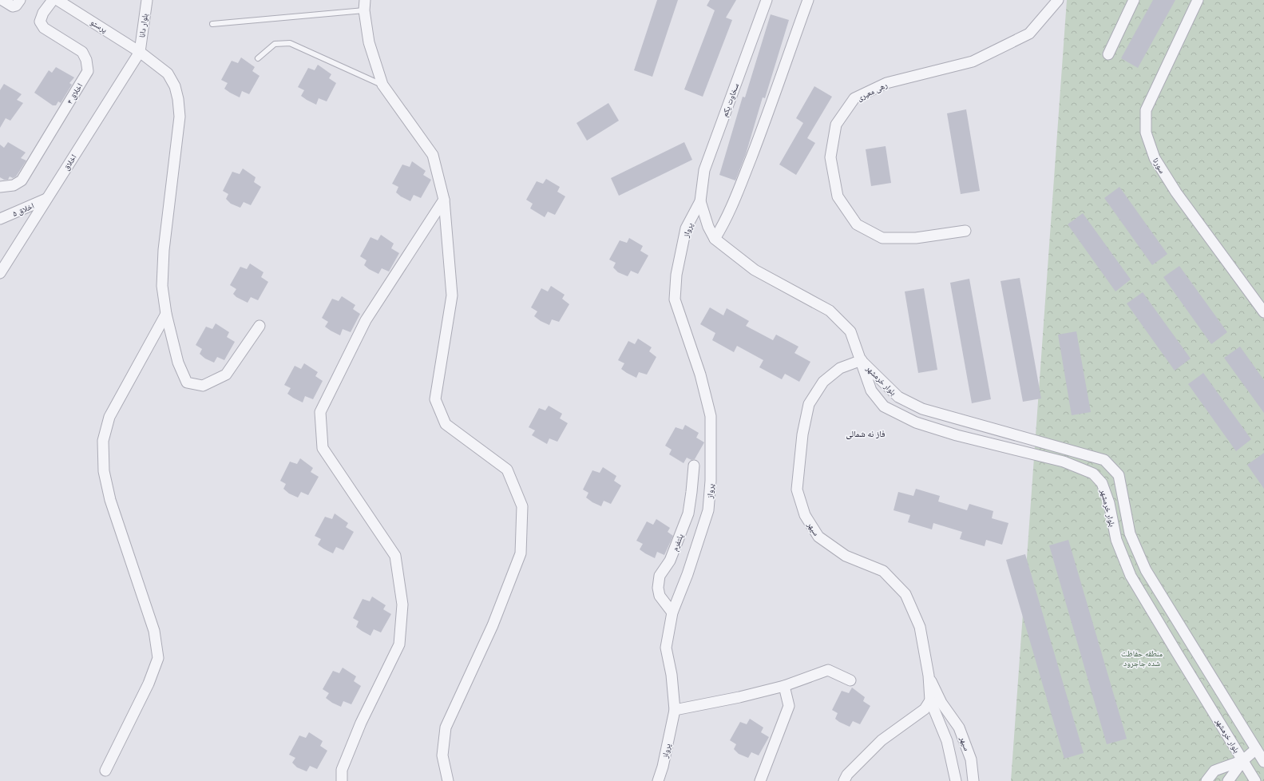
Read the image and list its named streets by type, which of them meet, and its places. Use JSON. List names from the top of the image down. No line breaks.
{"streets":{"street":["پرستو","بلوار دانا","رهی معیری","اخلاق ۴","سخاوت یکم","اخلاق","سورنا","اخلاق ۵","پرواز","بلوار خرمشهر","سپهر","پلتفرم"]},"crossings":[["پرستو","بلوار دانا"],["پرستو","اخلاق"],["بلوار دانا","اخلاق"],["سخاوت یکم","پرواز"],["سخاوت یکم","بلوار خرمشهر"],["اخلاق","اخلاق ۵"],["پرواز","بلوار خرمشهر"],["پرواز","پلتفرم"],["بلوار خرمشهر","سپهر"]],"districts":["فاز نه شمالی"],"parks":["منطقه حفاظت شده جاجرود"]}
